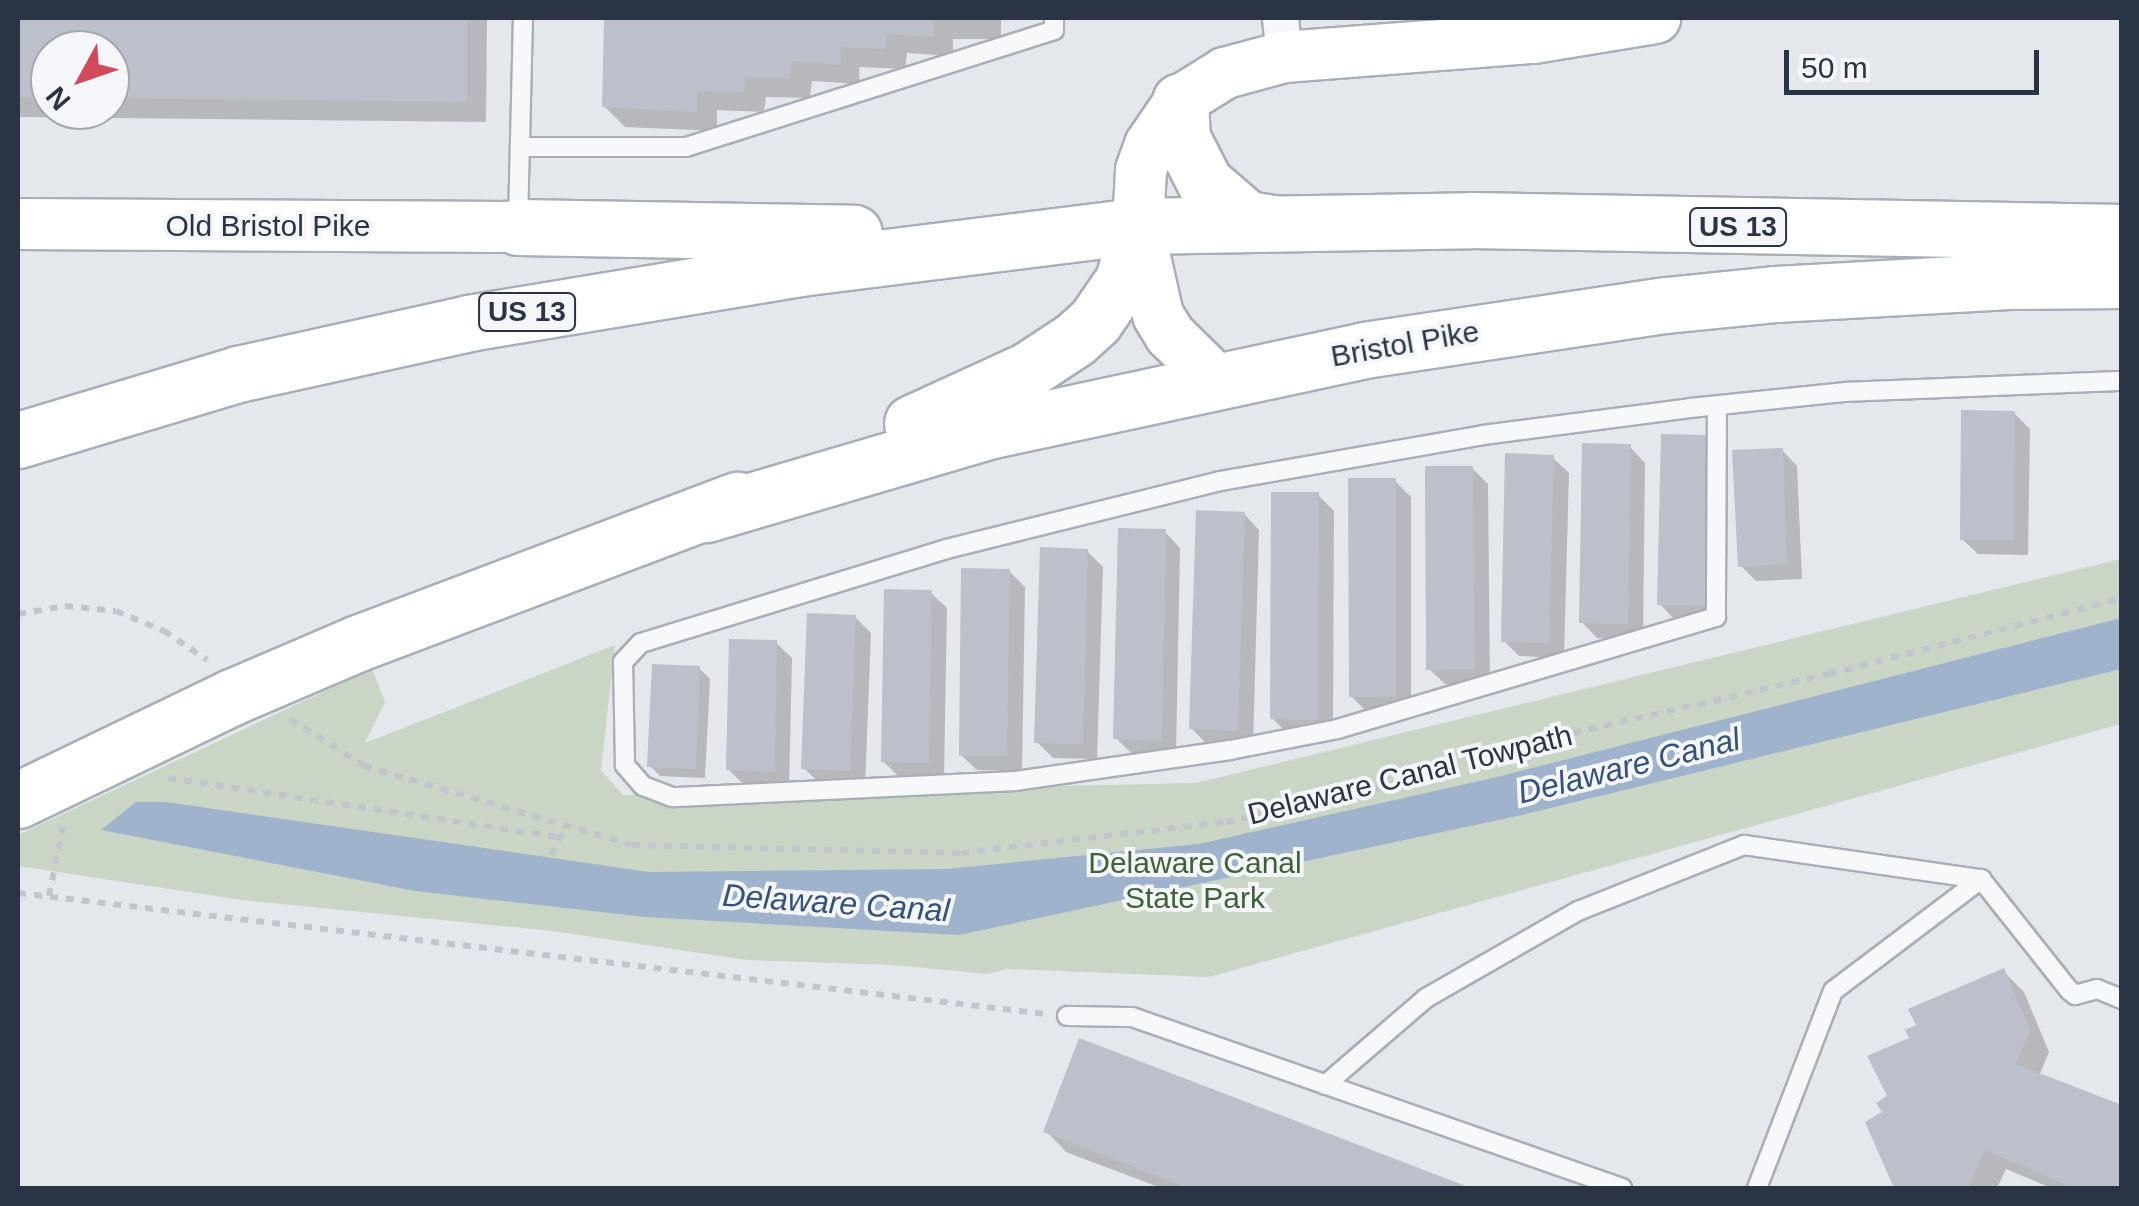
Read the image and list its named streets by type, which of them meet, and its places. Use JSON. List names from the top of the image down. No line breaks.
{"streets":{"highway":["US 13","Bristol Pike"],"main road":["Old Bristol Pike"],"path":["Delaware Canal Towpath"]},"crossings":[["US 13","Bristol Pike"]],"water":["Delaware Canal"],"parks":["Delaware Canal State Park"],"scale_bar":"50 m","north":"bottom left"}
